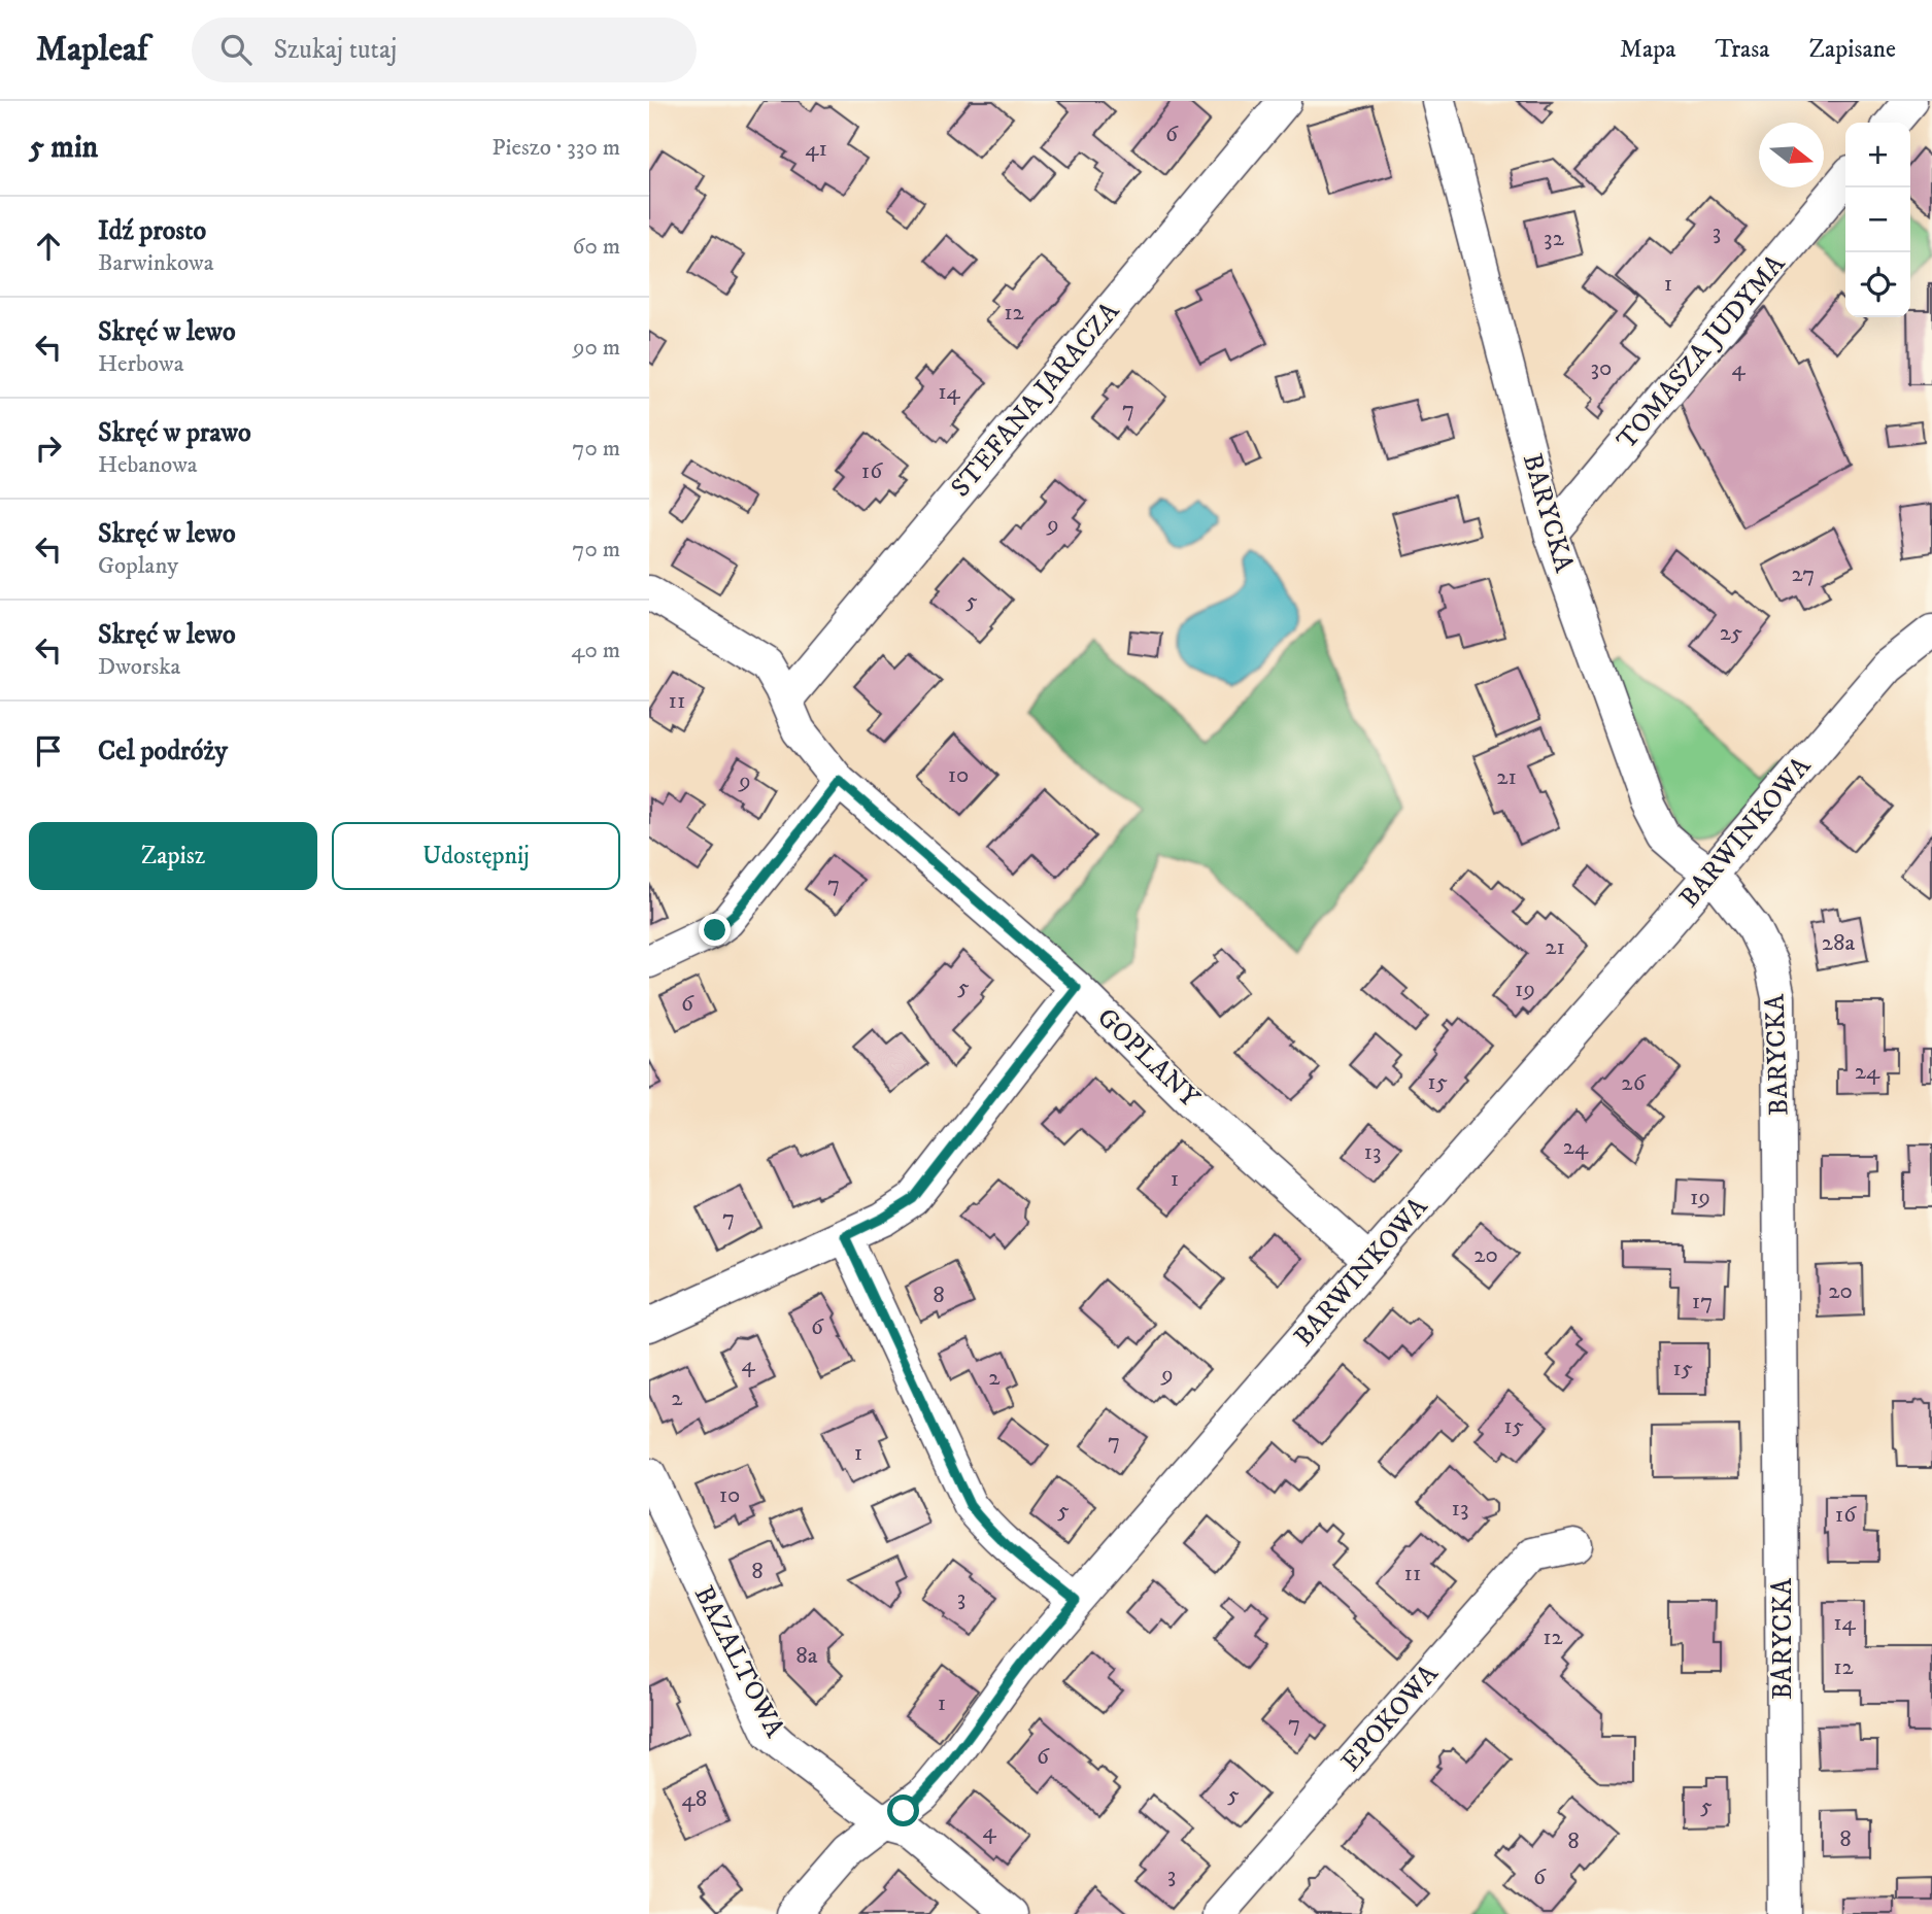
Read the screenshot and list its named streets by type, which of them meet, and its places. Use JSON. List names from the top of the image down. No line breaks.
{"streets":{"street":["TOMASZA JUDYMA","STEFANA JARACZA","BARYCKA","BARWINKOWA","GOPLANY","BAZALTOWA","EPOKOWA"]},"crossings":[["TOMASZA JUDYMA","BARYCKA"],["STEFANA JARACZA","GOPLANY"],["BARYCKA","BARWINKOWA"],["BARWINKOWA","GOPLANY"],["BARWINKOWA","BAZALTOWA"]],"house_numbers":["6","41","3","32","1","12","30","4","14","7","16","9","27","5","25","11","10","21","9","7","28a","21","5","19","6","24","15","26","24","13","1","19","7","20","20","8","17","6","4","15","9","2","2","15","7","1","10","13","5","16","8","11","3","14","12","8a","12","1","7","6","5","48","5","4","8","8","3","6"],"north":"right","page":{"header":"Mapleaf","search":"Szukaj tutaj","nav":["Mapa","Trasa","Zapisane"],"heading":["5 min","Pieszo · 330 m"],"map_buttons":["+","−"],"list":[["Idź prosto","Barwinkowa","60 m"],["Skręć w lewo","Herbowa","90 m"],["Skręć w prawo","Hebanowa","70 m"],["Skręć w lewo","Goplany","70 m"],["Skręć w lewo","Dworska","40 m"],"Cel podróży"],"buttons":["Zapisz","Udostępnij"]}}
